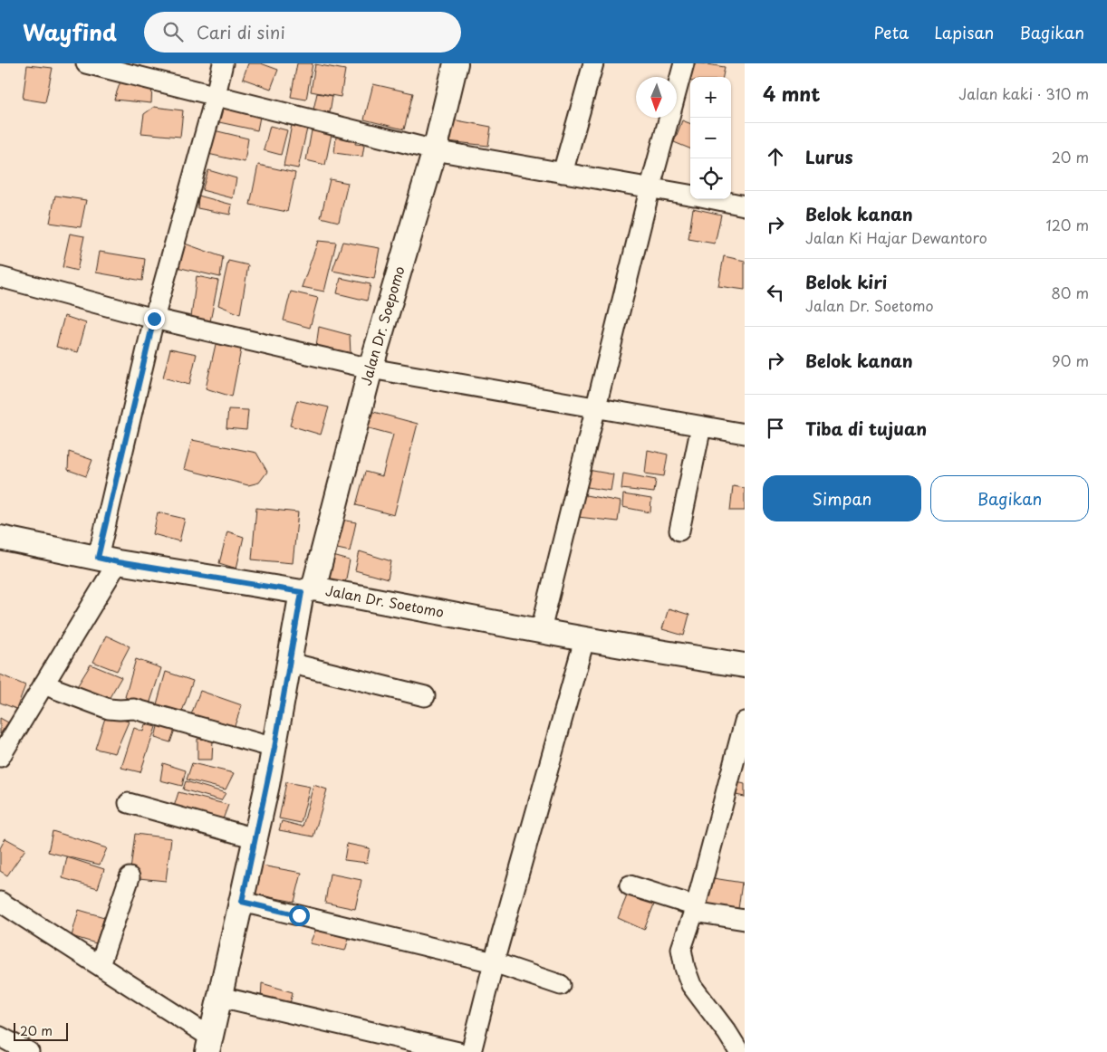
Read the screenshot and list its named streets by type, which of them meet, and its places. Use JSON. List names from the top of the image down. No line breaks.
{"streets":{"street":["Jalan Dr. Soepomo","Jalan Dr. Soetomo"]},"crossings":[["Jalan Dr. Soepomo","Jalan Dr. Soetomo"]],"scale_bar":"20 m","north":"bottom","page":{"header":"Wayfind","search":"Cari di sini","nav":["Peta","Lapisan","Bagikan"],"heading":["4 mnt","Jalan kaki · 310 m"],"map_buttons":["+","−"],"list":[["Lurus","20 m"],["Belok kanan","Jalan Ki Hajar Dewantoro","120 m"],["Belok kiri","Jalan Dr. Soetomo","80 m"],["Belok kanan","90 m"],"Tiba di tujuan"],"buttons":["Simpan","Bagikan"],"scale":"20 m"}}
